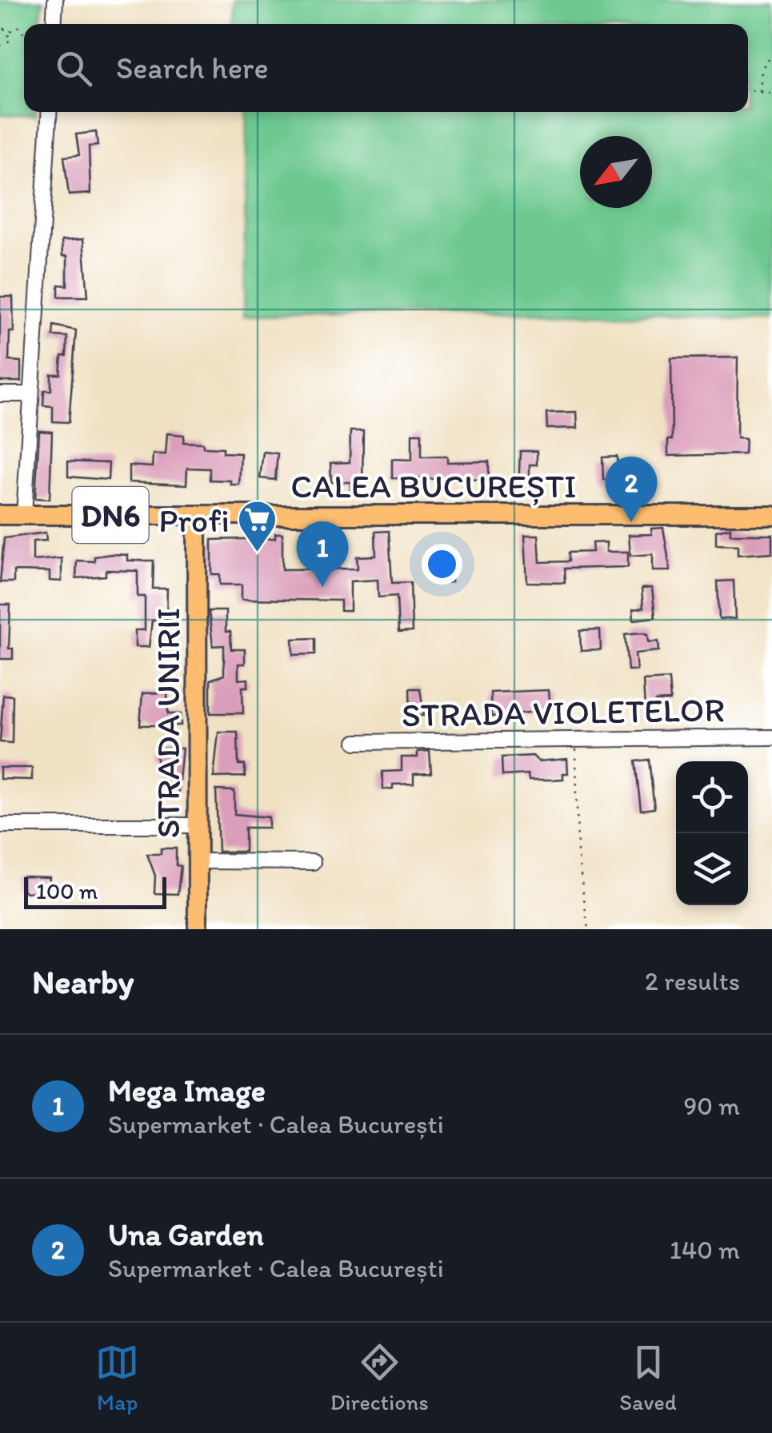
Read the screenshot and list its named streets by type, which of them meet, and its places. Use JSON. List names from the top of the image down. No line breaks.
{"streets":{"main road":["CALEA BUCUREȘTI","DN6","STRADA UNIRII"],"street":["STRADA VIOLETELOR"]},"crossings":[["CALEA BUCUREȘTI","STRADA UNIRII"]],"places":{"supermarket":["Profi"]},"scale_bar":"100 m","north":"bottom left","page":{"search":"Search here","pins":["2","1"],"scale":"100 m","heading":["Nearby","2 results"],"list":[{"mark":"1","name":"Mega Image","note":"Supermarket · Calea București","value":"90 m"},{"mark":"2","name":"Una Garden","note":"Supermarket · Calea București","value":"140 m"}],"nav":["Map","Directions","Saved"]}}
